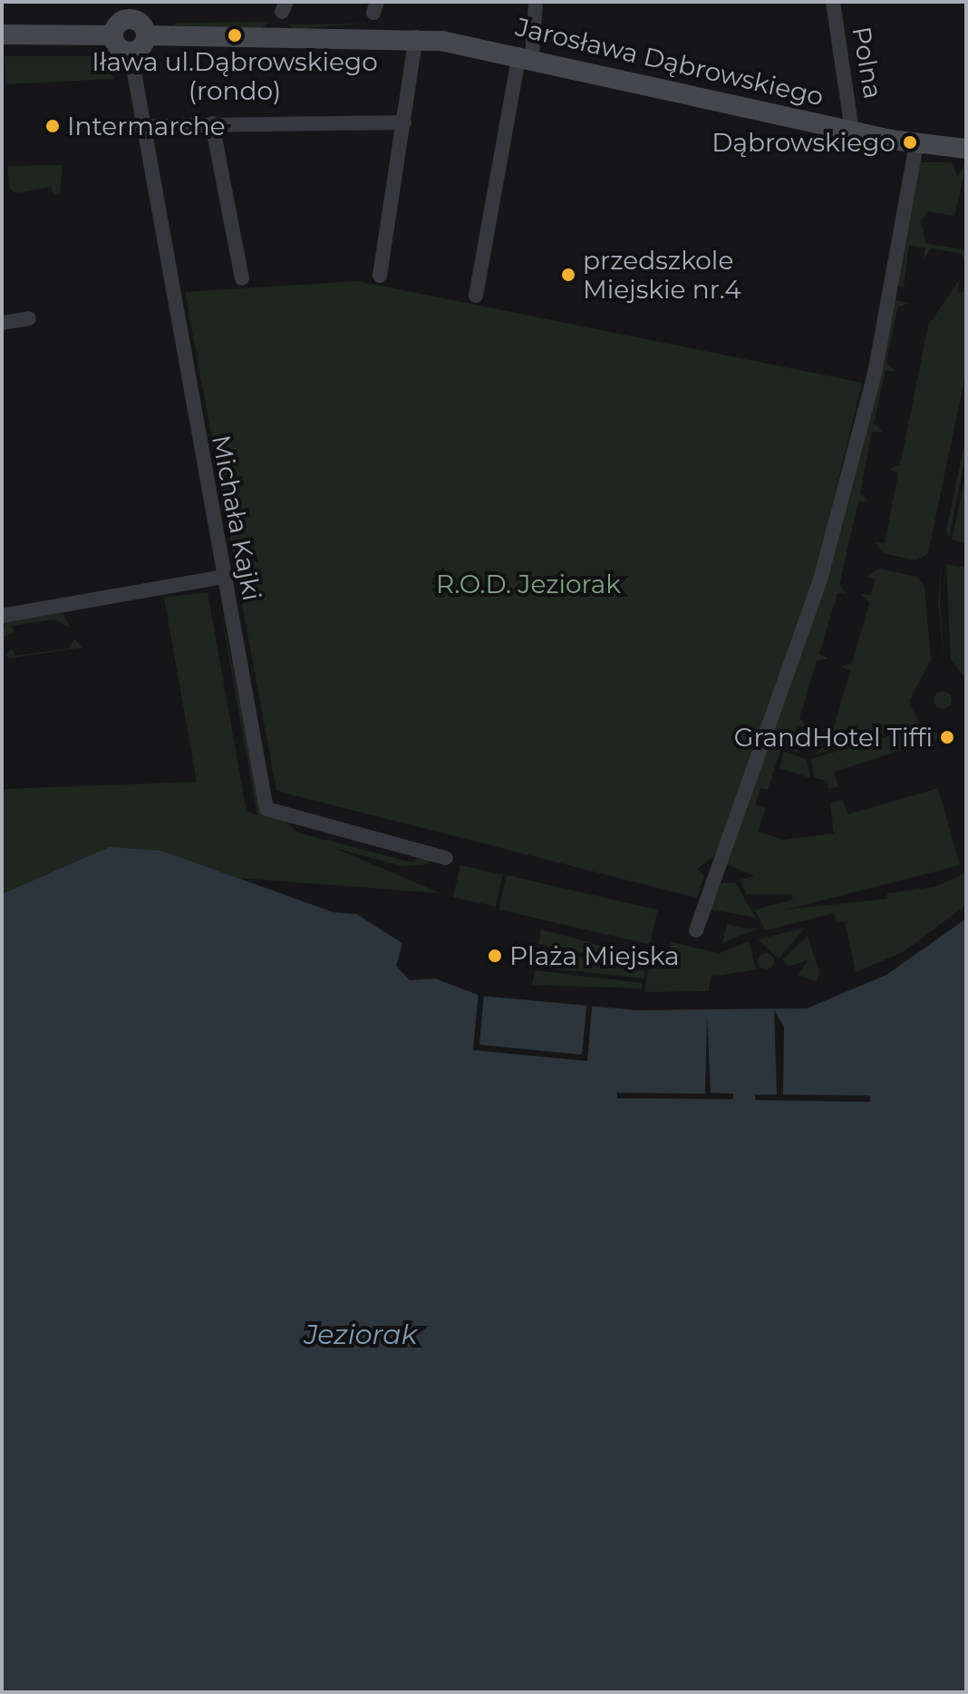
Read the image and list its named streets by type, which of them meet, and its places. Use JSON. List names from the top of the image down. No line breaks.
{"streets":{"street":["Jarosława Dąbrowskiego","Polna","Michała Kajki"]},"crossings":[["Jarosława Dąbrowskiego","Polna"],["Jarosława Dąbrowskiego","Michała Kajki"]],"water":["Jeziorak"],"parks":["R.O.D. Jeziorak"],"places":["Iława ul.Dąbrowskiego (rondo)","Intermarche","Dąbrowskiego","przedszkole Miejskie nr.4","GrandHotel Tiffi","Plaża Miejska"]}
